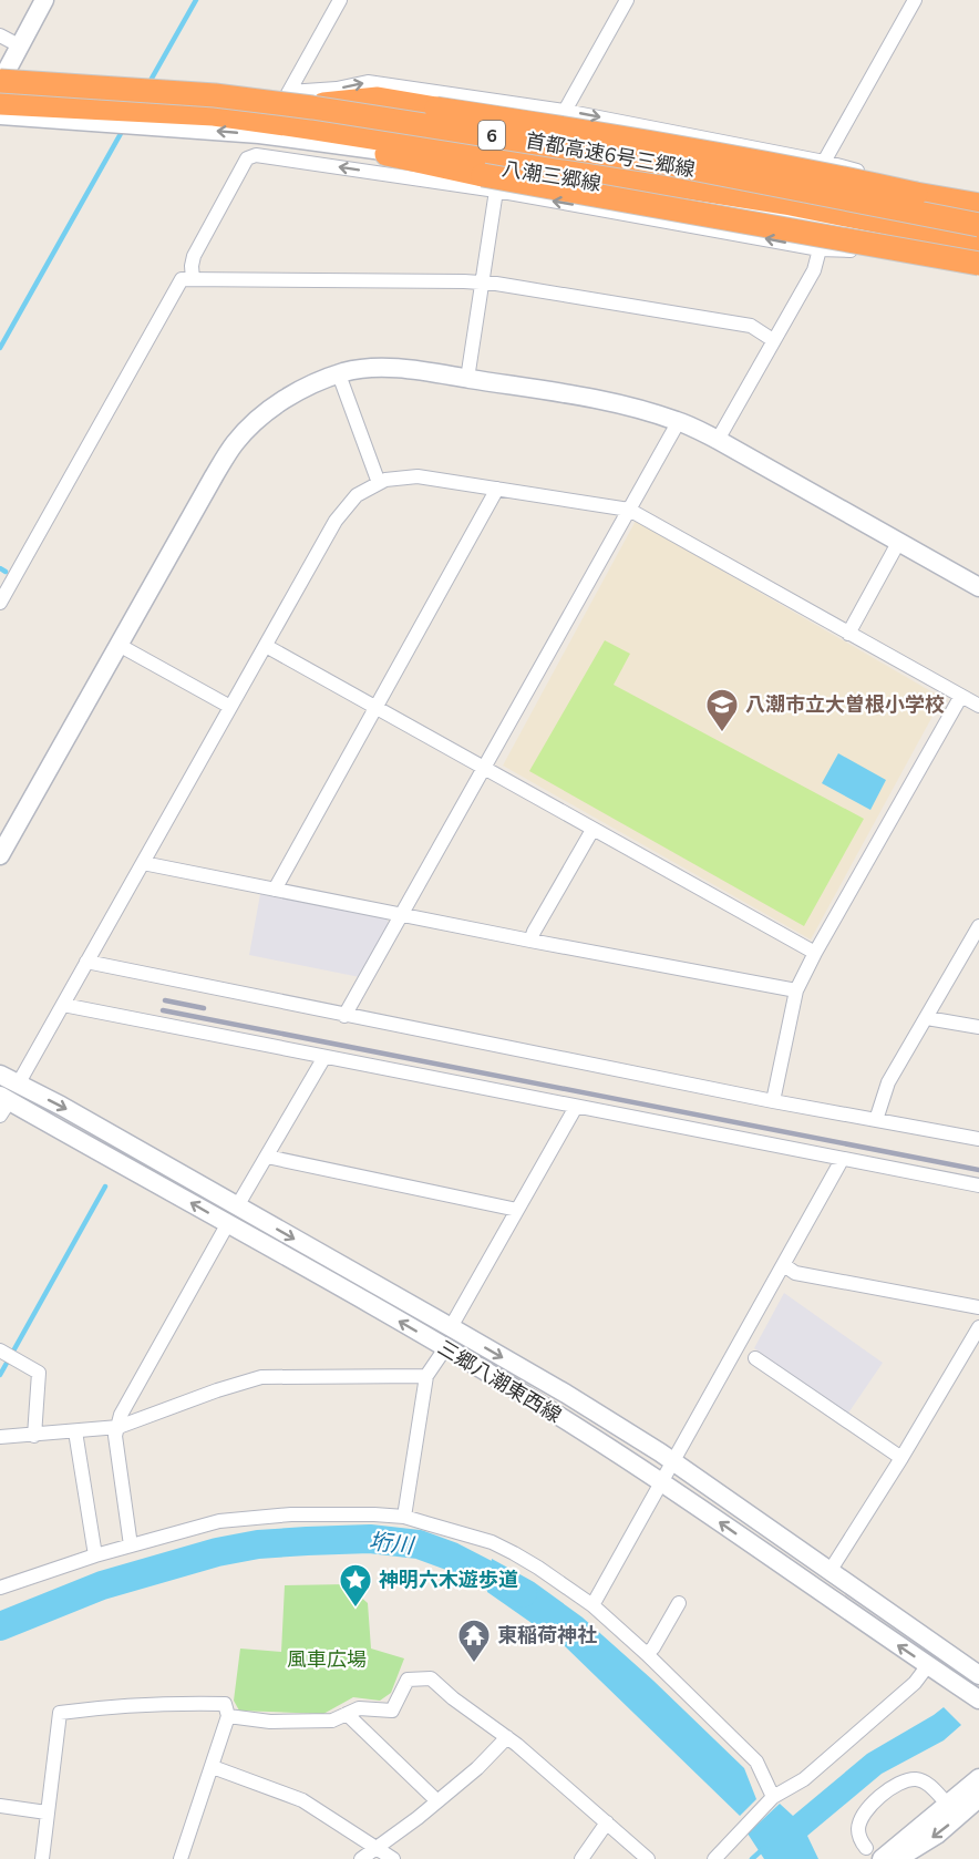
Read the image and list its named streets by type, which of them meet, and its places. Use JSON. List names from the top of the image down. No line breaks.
{"streets":{"highway":["6","首都高速6号三郷線"],"street":["八潮三郷線","三郷八潮東西線"]},"crossings":[["首都高速6号三郷線","八潮三郷線"]],"water":["垳川"],"parks":["風車広場"],"places":{"school or university":["八潮市立大曽根小学校"],"place":["神明六木遊歩道"],"temple":["東稲荷神社"]}}
